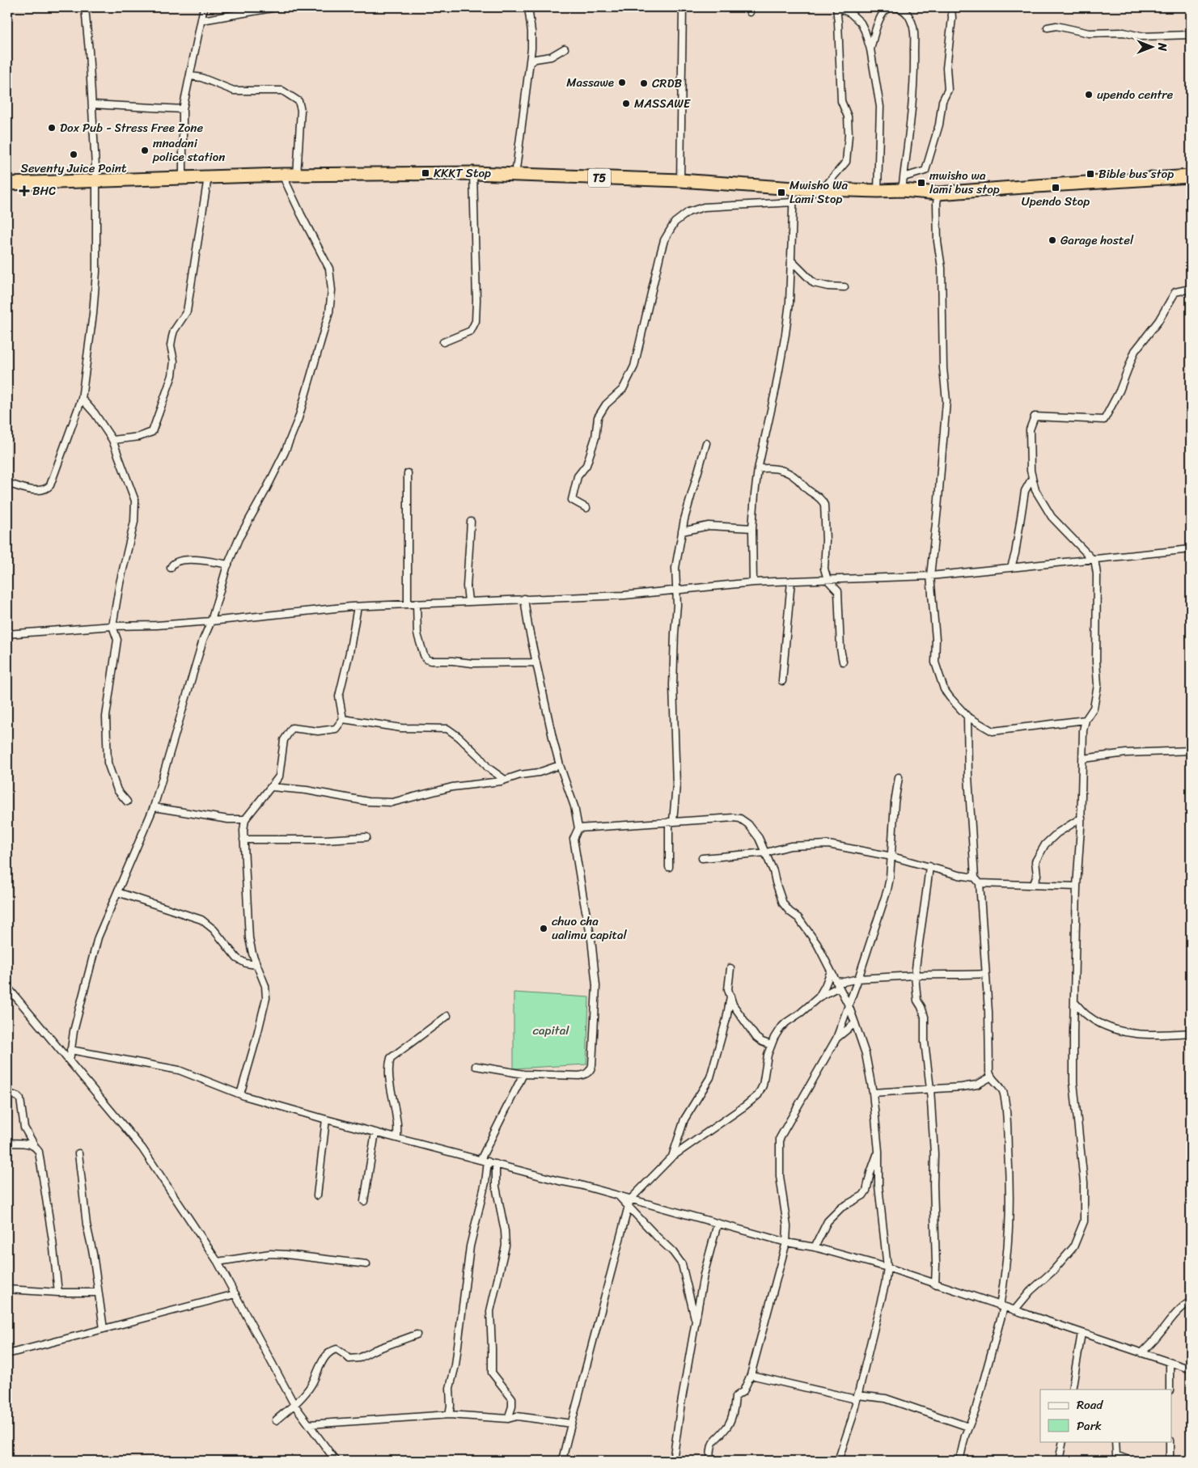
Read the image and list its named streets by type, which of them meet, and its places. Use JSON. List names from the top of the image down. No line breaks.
{"streets":{"highway":["T5"]},"parks":["capital"],"places":{"other":["Massawe","CRDB","upendo centre","MASSAWE","Dox Pub - Stress Free Zone","mnadani police station","Seventy Juice Point","Garage hostel","chuo cha ualimu capital"],"transit":["KKKT Stop","Bible bus stop","mwisho wa lami bus stop","Upendo Stop","Mwisho Wa Lami Stop"],"health":["BHC"]},"legend":["Road","Park"],"north":"right"}
